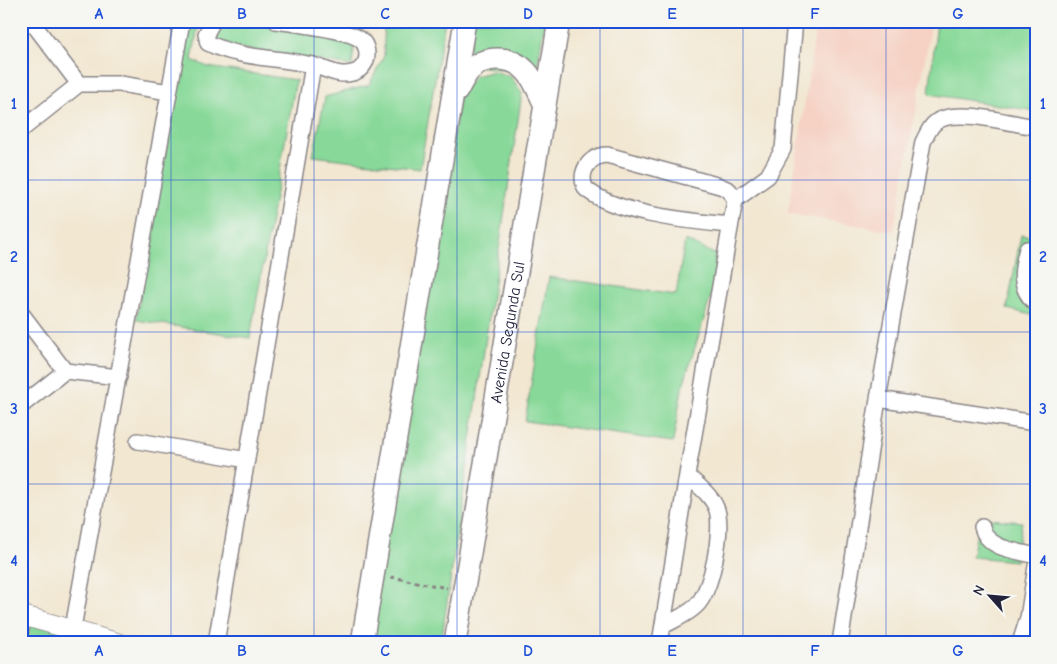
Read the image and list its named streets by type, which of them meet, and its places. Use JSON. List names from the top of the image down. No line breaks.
{"streets":{"main road":["Avenida Segunda Sul"]},"north":"top left","grid":{"columns":["A","B","C","D","E","F","G"],"rows":["1","2","3","4"]}}
